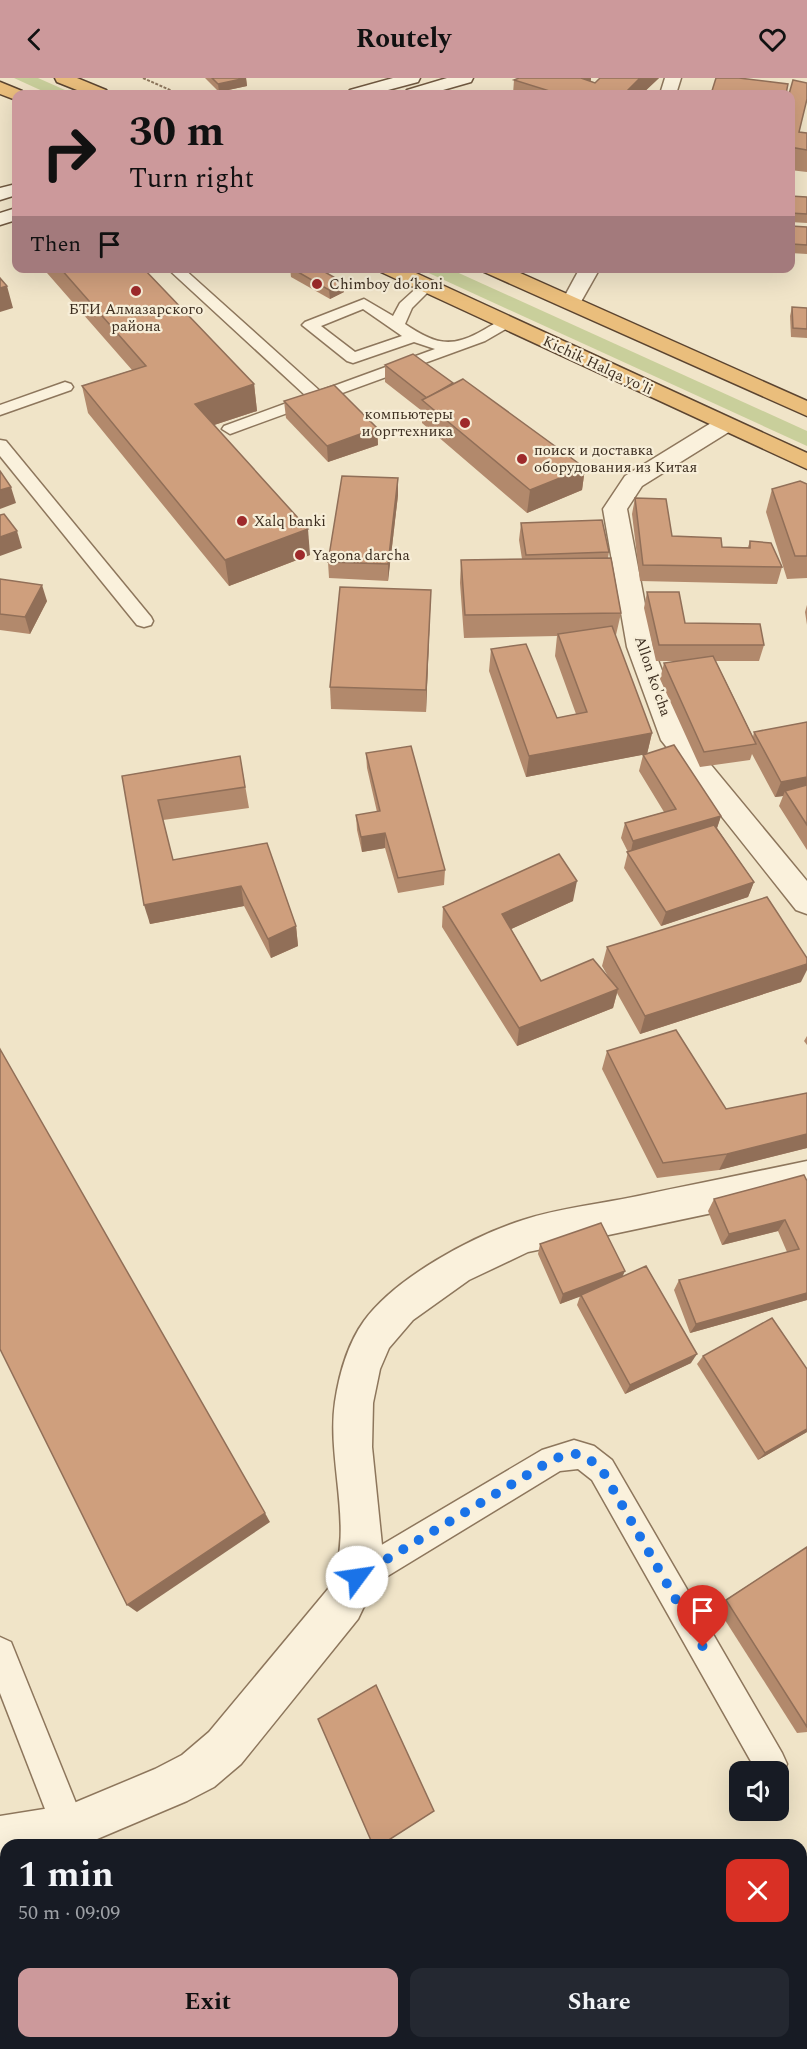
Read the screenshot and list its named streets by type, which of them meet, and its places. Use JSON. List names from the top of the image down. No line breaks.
{"streets":{"highway":["Kichik Halqa yo'li"],"street":["Allon ko'cha"]},"crossings":[["Kichik Halqa yo'li","Allon ko'cha"]],"places":["Chimboy doʻkoni","БТИ Алмазарского района","компьютеры и оргтехника","поиск и доставка оборудования из Китая","Xalq banki","Yagona darcha"],"page":{"header":"Routely","turn":["30 m","Turn right"],"then":"Then","heading":["1 min","50 m · 09:09"],"buttons":["Exit","Share"]}}
